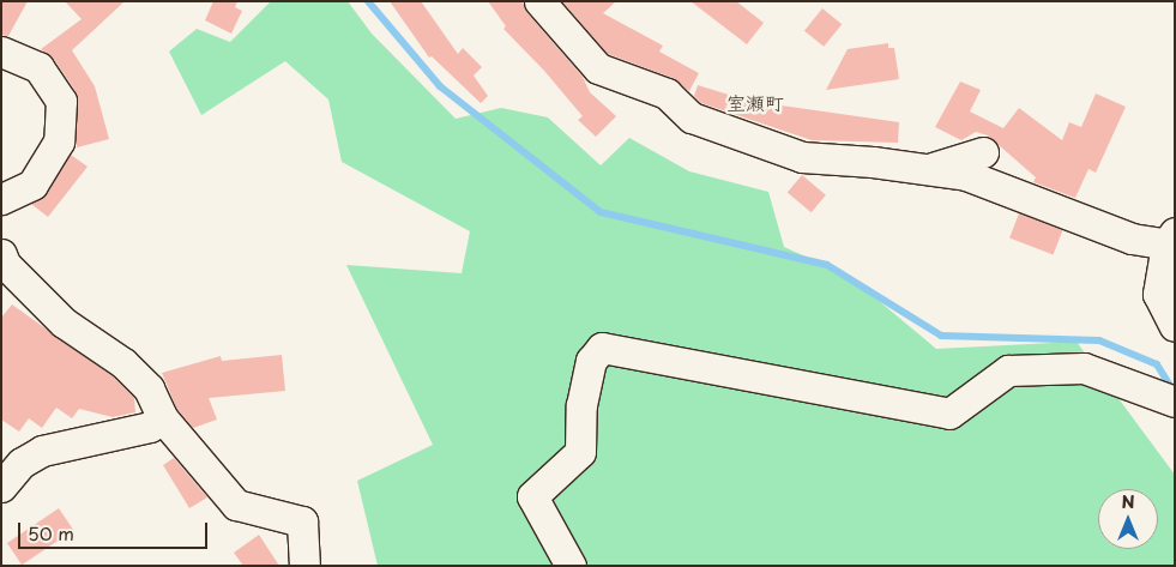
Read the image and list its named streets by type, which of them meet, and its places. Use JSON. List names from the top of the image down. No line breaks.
{"districts":["室瀬町"],"scale_bar":"50 m","north":"top"}
